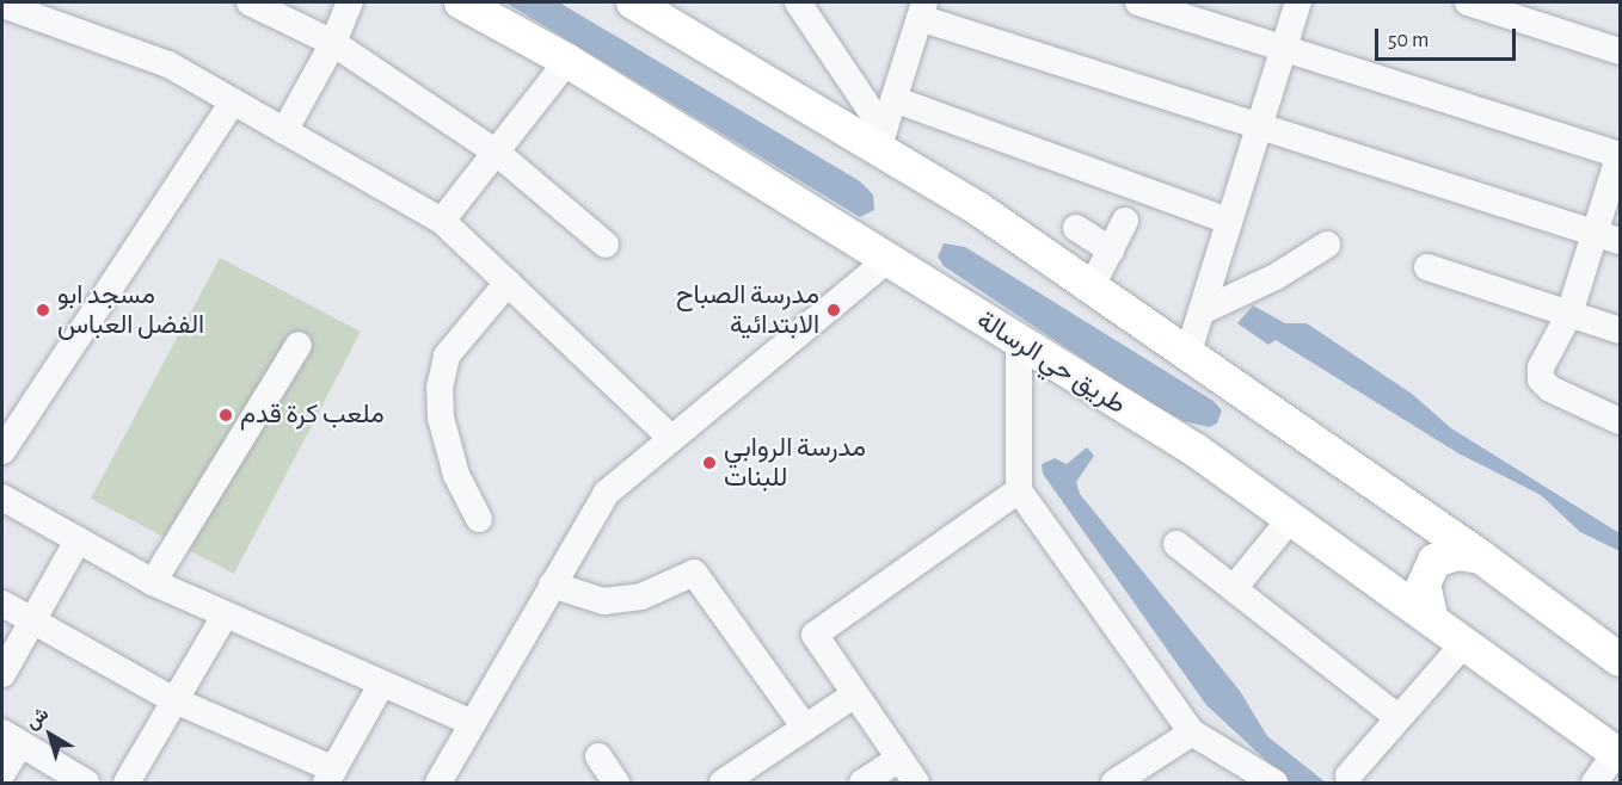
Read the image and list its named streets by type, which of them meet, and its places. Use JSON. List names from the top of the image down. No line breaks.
{"streets":{"main road":["طريق حي الرسالة"]},"places":["مسجد ابو الفضل العباس","مدرسة الصباح الابتدائية","ملعب كرة قدم","مدرسة الروابي للبنات"],"scale_bar":"50 m","north":"top left"}
